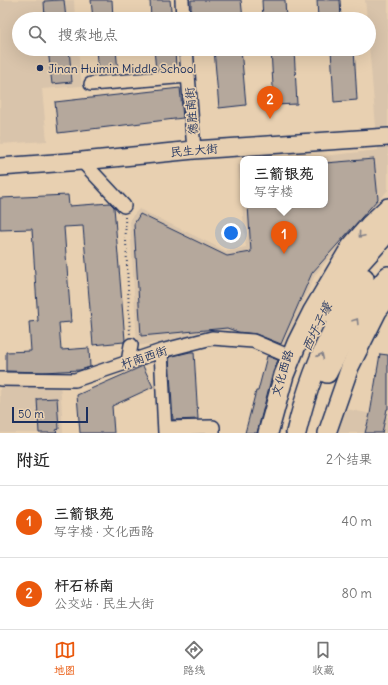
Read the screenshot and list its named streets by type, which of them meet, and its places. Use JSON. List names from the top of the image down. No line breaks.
{"streets":{"main road":["民生大街"],"street":["德胜南街","杆南西街","文化西路"]},"crossings":[["德胜南街","民生大街"],["杆南西街","文化西路"]],"water":["西圩子壕"],"places":["Jinan Huimin Middle School"],"scale_bar":"50 m","page":{"search":"搜索地点","pins":["2","1"],"popup":["三箭银苑","写字楼"],"scale":"50 m","heading":["附近","2个结果"],"list":[{"mark":"1","name":"三箭银苑","note":"写字楼 · 文化西路","value":"40 m"},{"mark":"2","name":"杆石桥南","note":"公交站 · 民生大街","value":"80 m"}],"nav":["地图","路线","收藏"]}}
